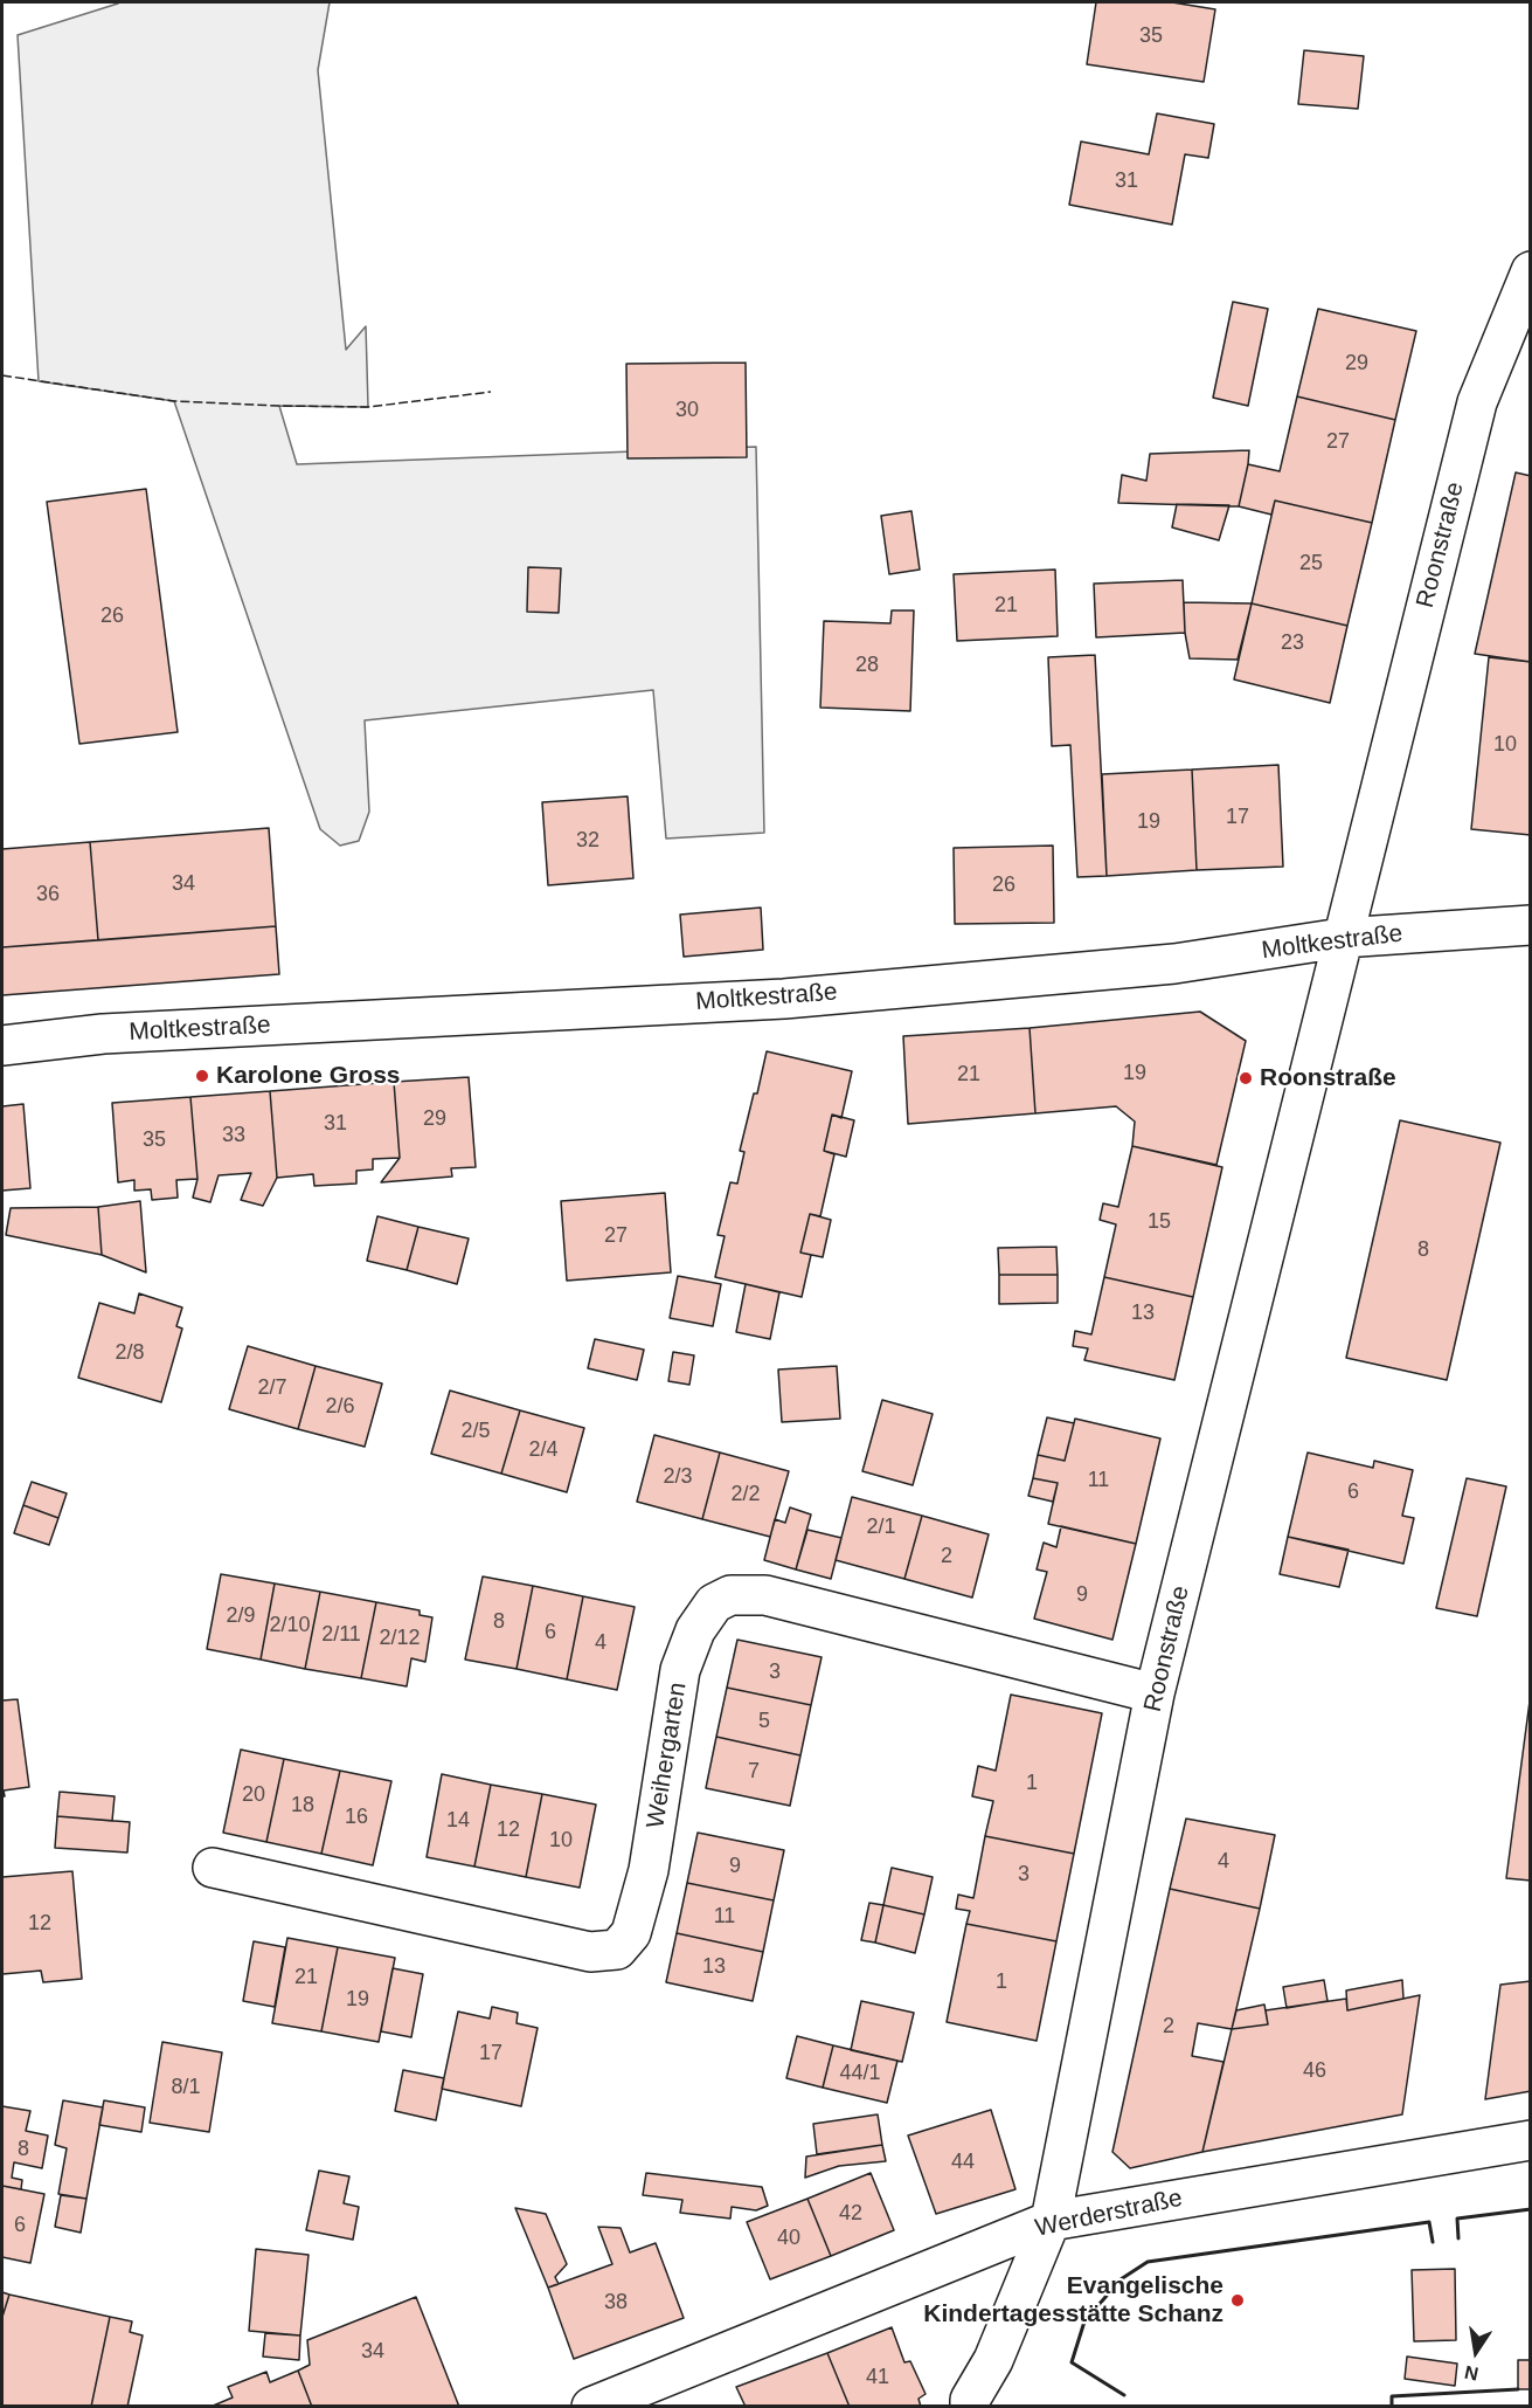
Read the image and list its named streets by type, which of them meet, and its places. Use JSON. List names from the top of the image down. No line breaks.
{"streets":{"street":["Roonstraße","Moltkestraße","Weihergarten","Werderstraße"]},"crossings":[["Roonstraße","Moltkestraße"],["Roonstraße","Weihergarten"],["Roonstraße","Werderstraße"]],"places":["Karolone Gross","Roonstraße","Evangelische Kindertagesstätte Schanz"],"house_numbers":["35","31","29","30","27","25","21","26","23","28","10","17","19","32","34","26","36","19","21","29","31","33","35","15","27","8","13","2/8","2/7","2/6","2/5","2/4","2/3","11","6","2/2","2/1","2","9","2/9","8","2/10","6","2/11","2/12","4","3","5","7","1","20","18","16","14","12","10","4","9","3","11","12","13","21","1","19","2","17","46","44/1","8/1","8","44","42","6","40","38","34","41"],"north":"bottom"}
